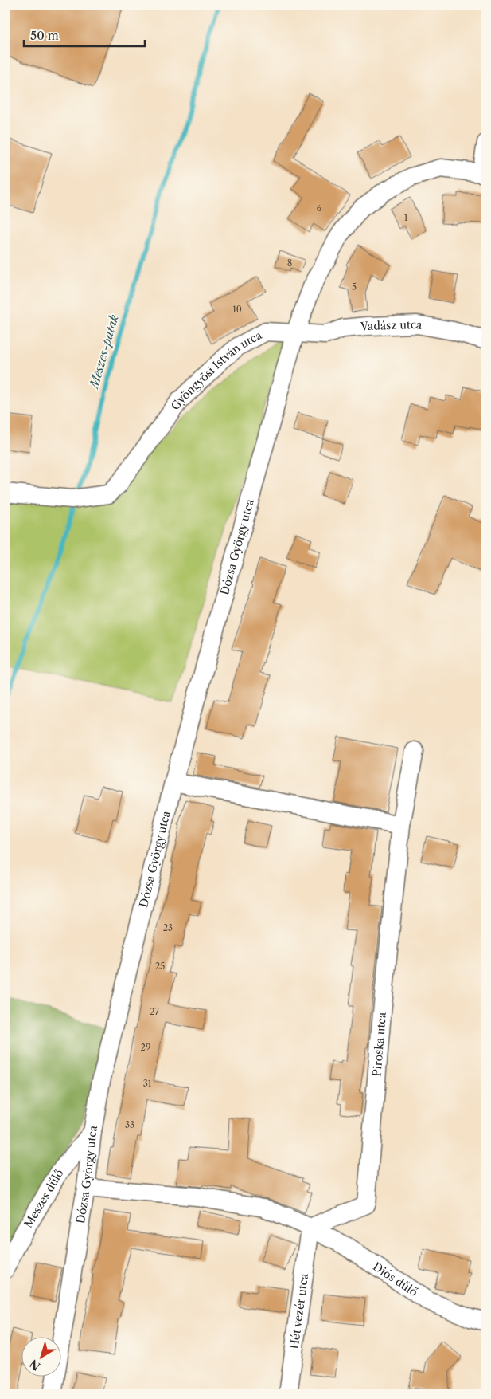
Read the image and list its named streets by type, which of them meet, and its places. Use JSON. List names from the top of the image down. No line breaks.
{"streets":{"street":["Vadász utca","Gyöngyösi István utca","Dózsa György utca","Piroska utca","Meszes dűlő","Diós dűlő","Hét vezér utca"]},"crossings":[["Vadász utca","Gyöngyösi István utca"],["Vadász utca","Dózsa György utca"],["Gyöngyösi István utca","Dózsa György utca"],["Dózsa György utca","Meszes dűlő"],["Piroska utca","Diós dűlő"],["Piroska utca","Hét vezér utca"],["Diós dűlő","Hét vezér utca"]],"water":["Meszes-patak"],"house_numbers":["6","1","8","5","10","23","25","27","29","31","33"],"scale_bar":"50 m","north":"bottom left"}
